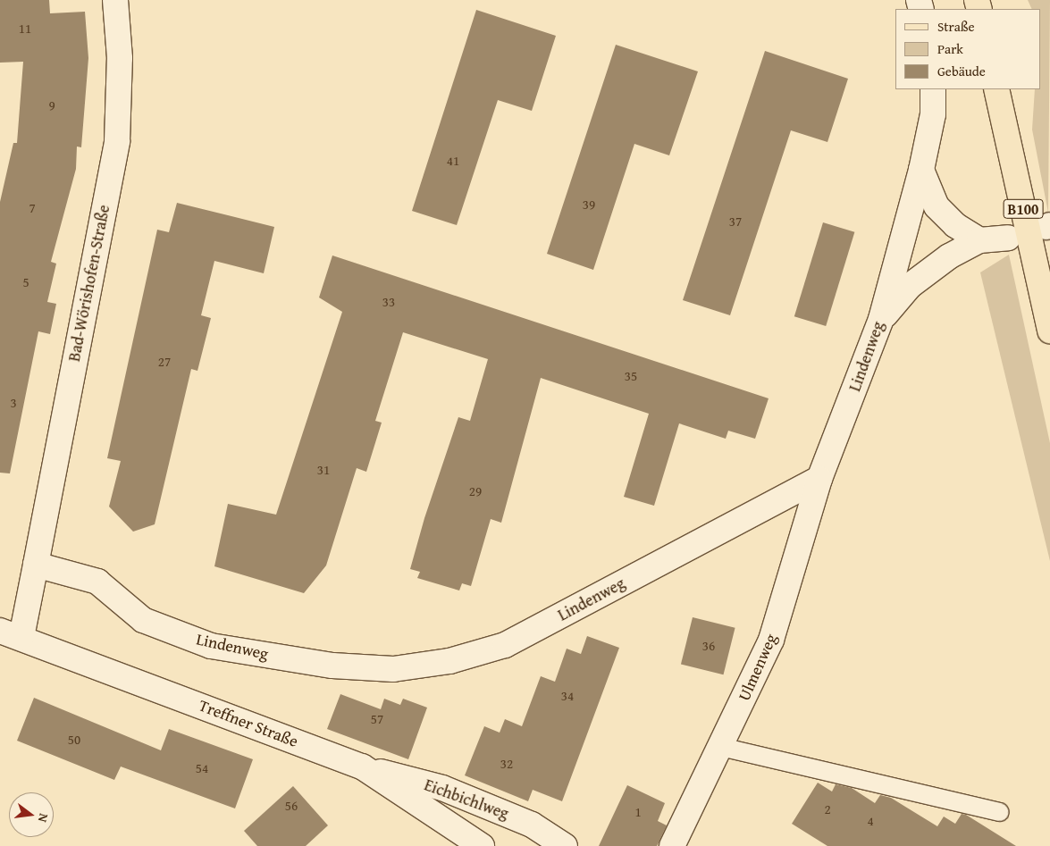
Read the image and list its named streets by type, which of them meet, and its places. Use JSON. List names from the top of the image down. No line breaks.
{"streets":{"main road":["B100"],"street":["Bad-Wörishofen-Straße","Lindenweg","Ulmenweg","Treffner Straße","Eichbichlweg"]},"crossings":[["Bad-Wörishofen-Straße","Lindenweg"],["Lindenweg","Ulmenweg"],["Treffner Straße","Eichbichlweg"]],"house_numbers":["11","9","41","39","7","37","5","33","27","35","3","31","29","36","34","57","50","32","54","56","2","1","4"],"legend":["Straße","Park","Gebäude"],"north":"right"}
